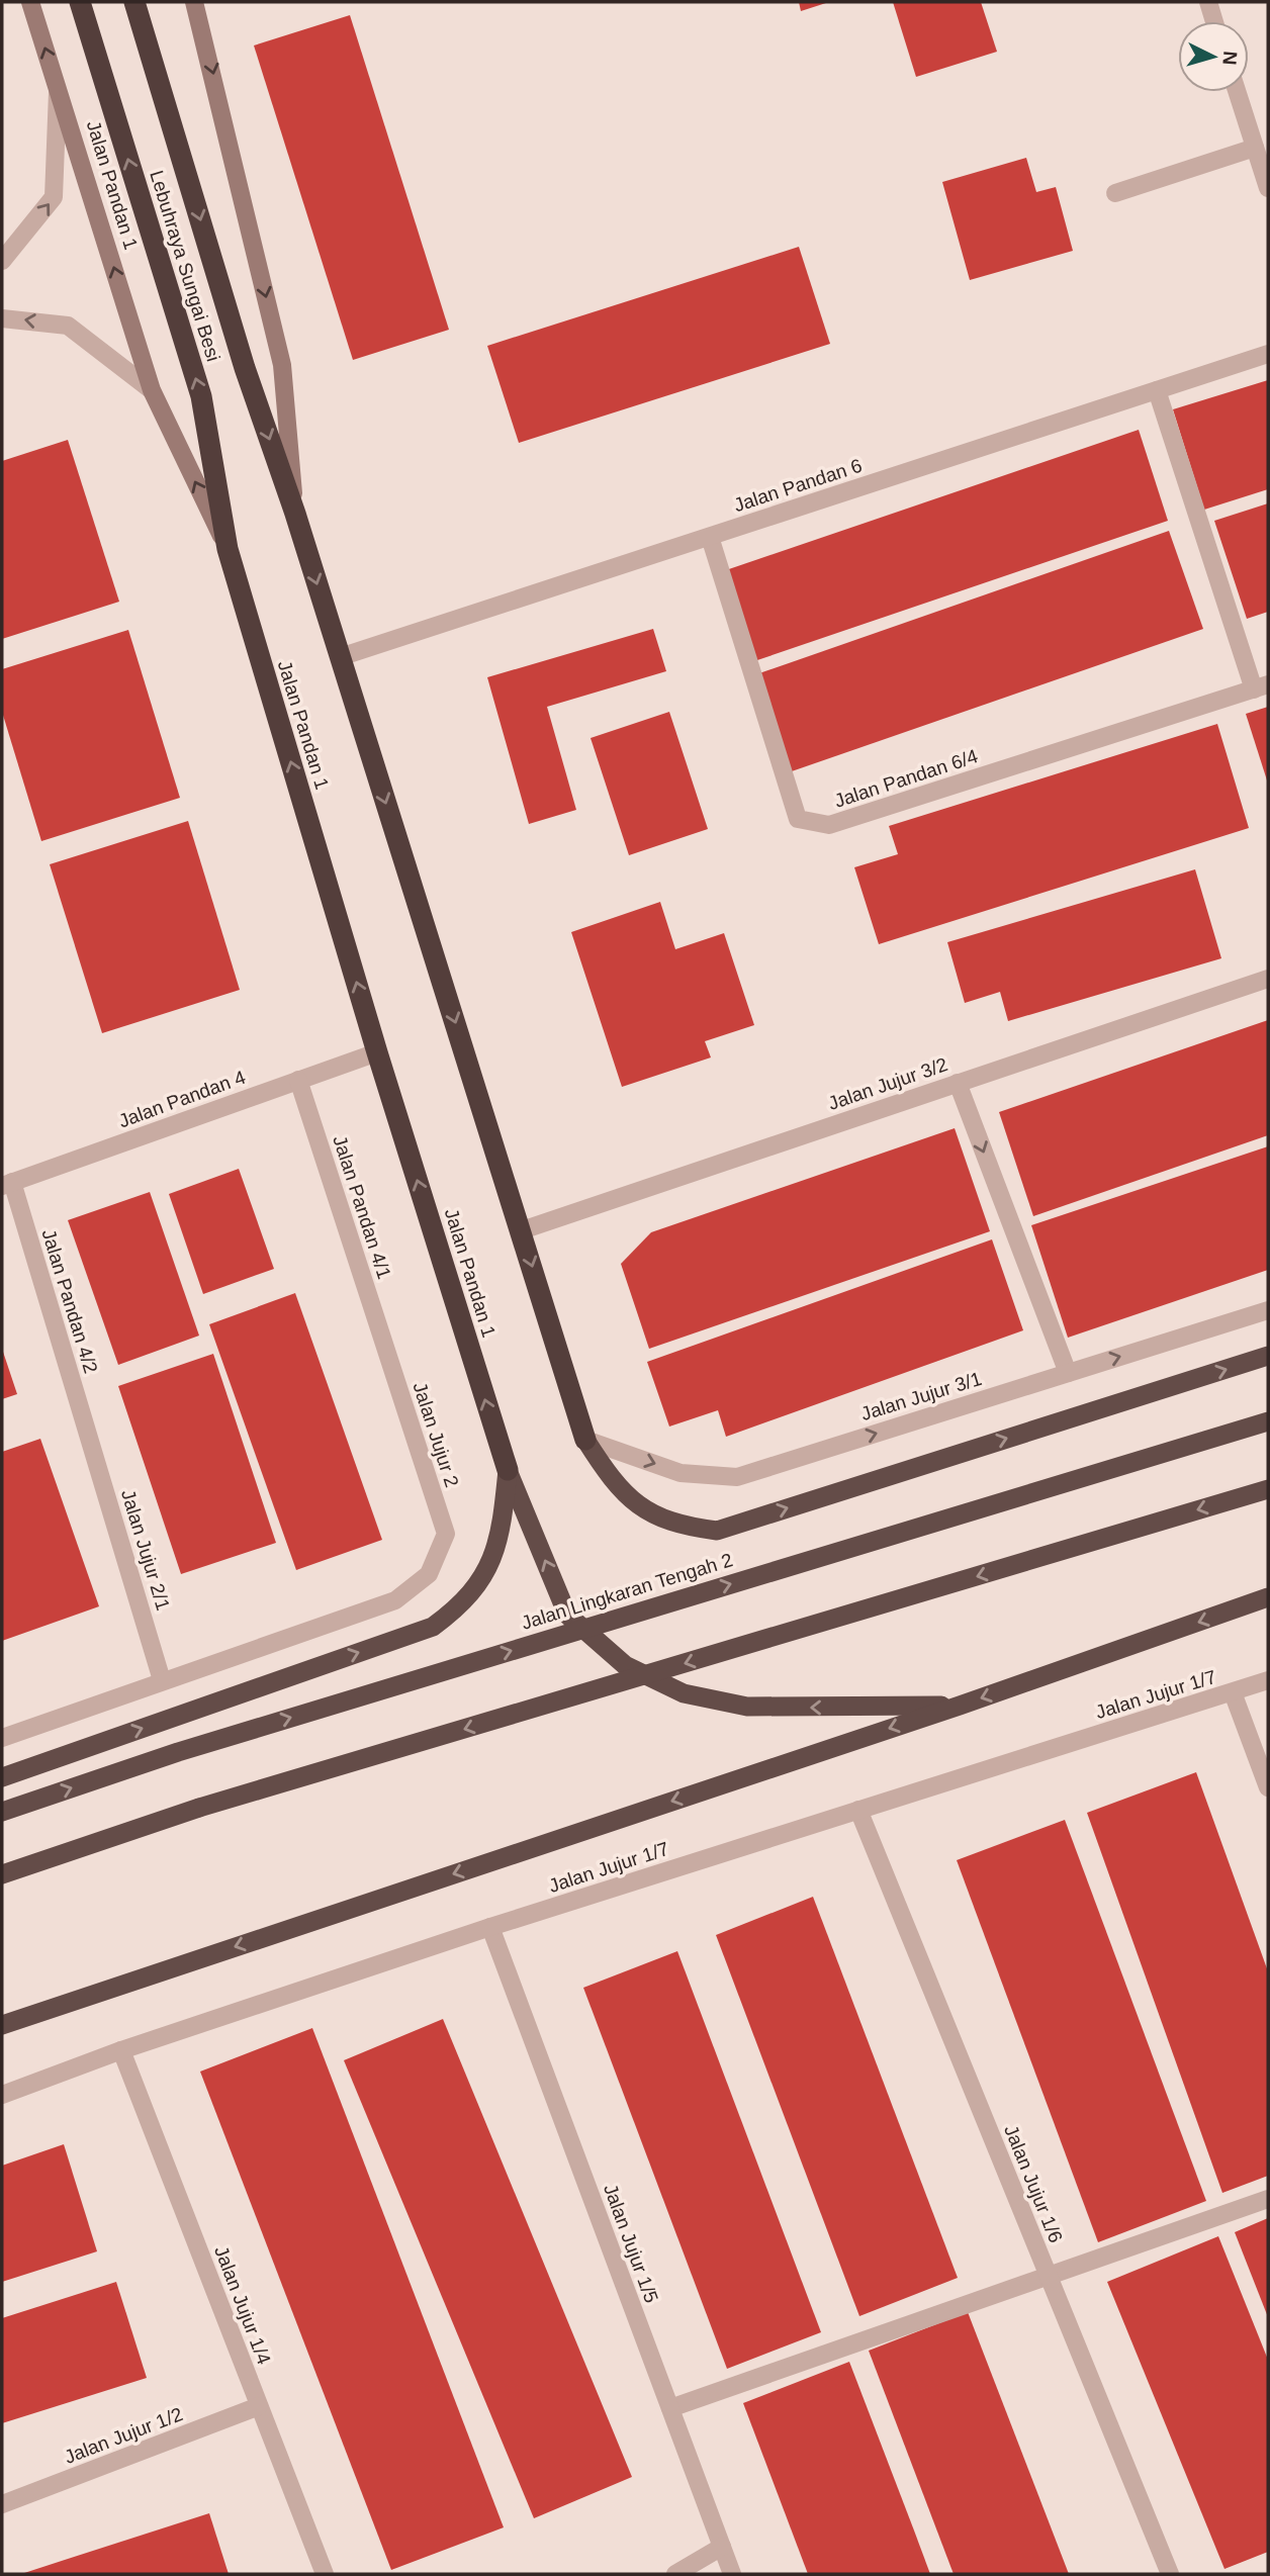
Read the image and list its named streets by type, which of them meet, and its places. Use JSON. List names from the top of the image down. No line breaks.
{"streets":{"highway":["Jalan Pandan 1","Lebuhraya Sungai Besi","Jalan Lingkaran Tengah 2"],"street":["Jalan Pandan 6","Jalan Pandan 6/4","Jalan Jujur 3/2","Jalan Pandan 4","Jalan Pandan 4/1","Jalan Pandan 4/2","Jalan Jujur 3/1","Jalan Jujur 2","Jalan Jujur 2/1","Jalan Jujur 1/7","Jalan Jujur 1/6","Jalan Jujur 1/5","Jalan Jujur 1/4","Jalan Jujur 1/2"]},"crossings":[["Jalan Pandan 1","Lebuhraya Sungai Besi"],["Jalan Pandan 1","Jalan Pandan 4"],["Jalan Pandan 6","Jalan Pandan 6/4"],["Jalan Pandan 4","Jalan Pandan 4/1"],["Jalan Pandan 4","Jalan Pandan 4/2"],["Jalan Pandan 4/1","Jalan Jujur 2"],["Jalan Pandan 4/2","Jalan Jujur 2/1"],["Jalan Jujur 2","Jalan Jujur 2/1"],["Jalan Jujur 1/7","Jalan Jujur 1/6"],["Jalan Jujur 1/7","Jalan Jujur 1/5"],["Jalan Jujur 1/7","Jalan Jujur 1/4"],["Jalan Jujur 1/4","Jalan Jujur 1/2"]],"one_way":["Jalan Jujur 3/1"],"north":"right"}
